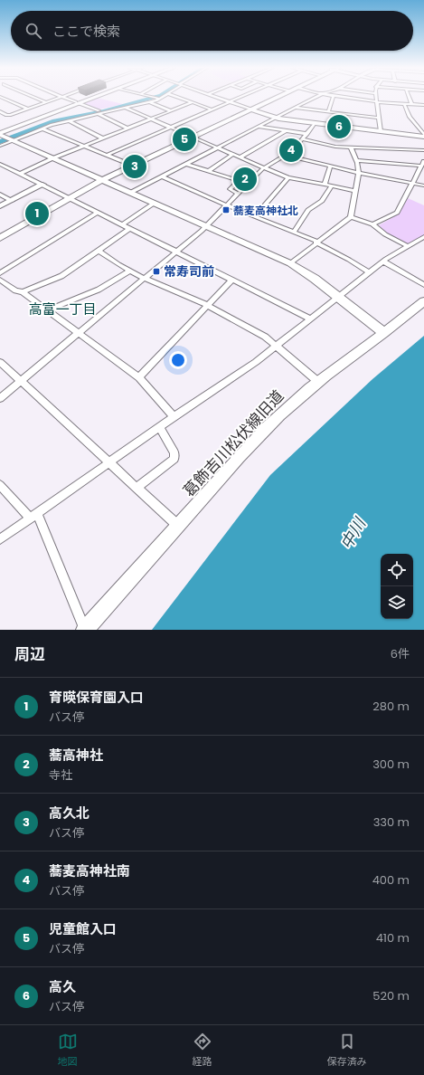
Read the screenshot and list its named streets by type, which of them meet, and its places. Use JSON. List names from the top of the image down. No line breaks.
{"streets":{"street":["葛飾吉川松伏線旧道"]},"districts":["高富一丁目"],"water":["中川"],"places":{"transit":["蕎麦高神社北","常寿司前"]},"page":{"search":"ここで検索","pins":["6","5","4","3","2","1"],"heading":["周辺","6件"],"list":[{"mark":"1","name":"育暎保育園入口","note":"バス停","value":"280 m"},{"mark":"2","name":"蕎高神社","note":"寺社","value":"300 m"},{"mark":"3","name":"高久北","note":"バス停","value":"330 m"},{"mark":"4","name":"蕎麦高神社南","note":"バス停","value":"400 m"},{"mark":"5","name":"児童館入口","note":"バス停","value":"410 m"},{"mark":"6","name":"高久","note":"バス停","value":"520 m"}],"nav":["地図","経路","保存済み"]}}
